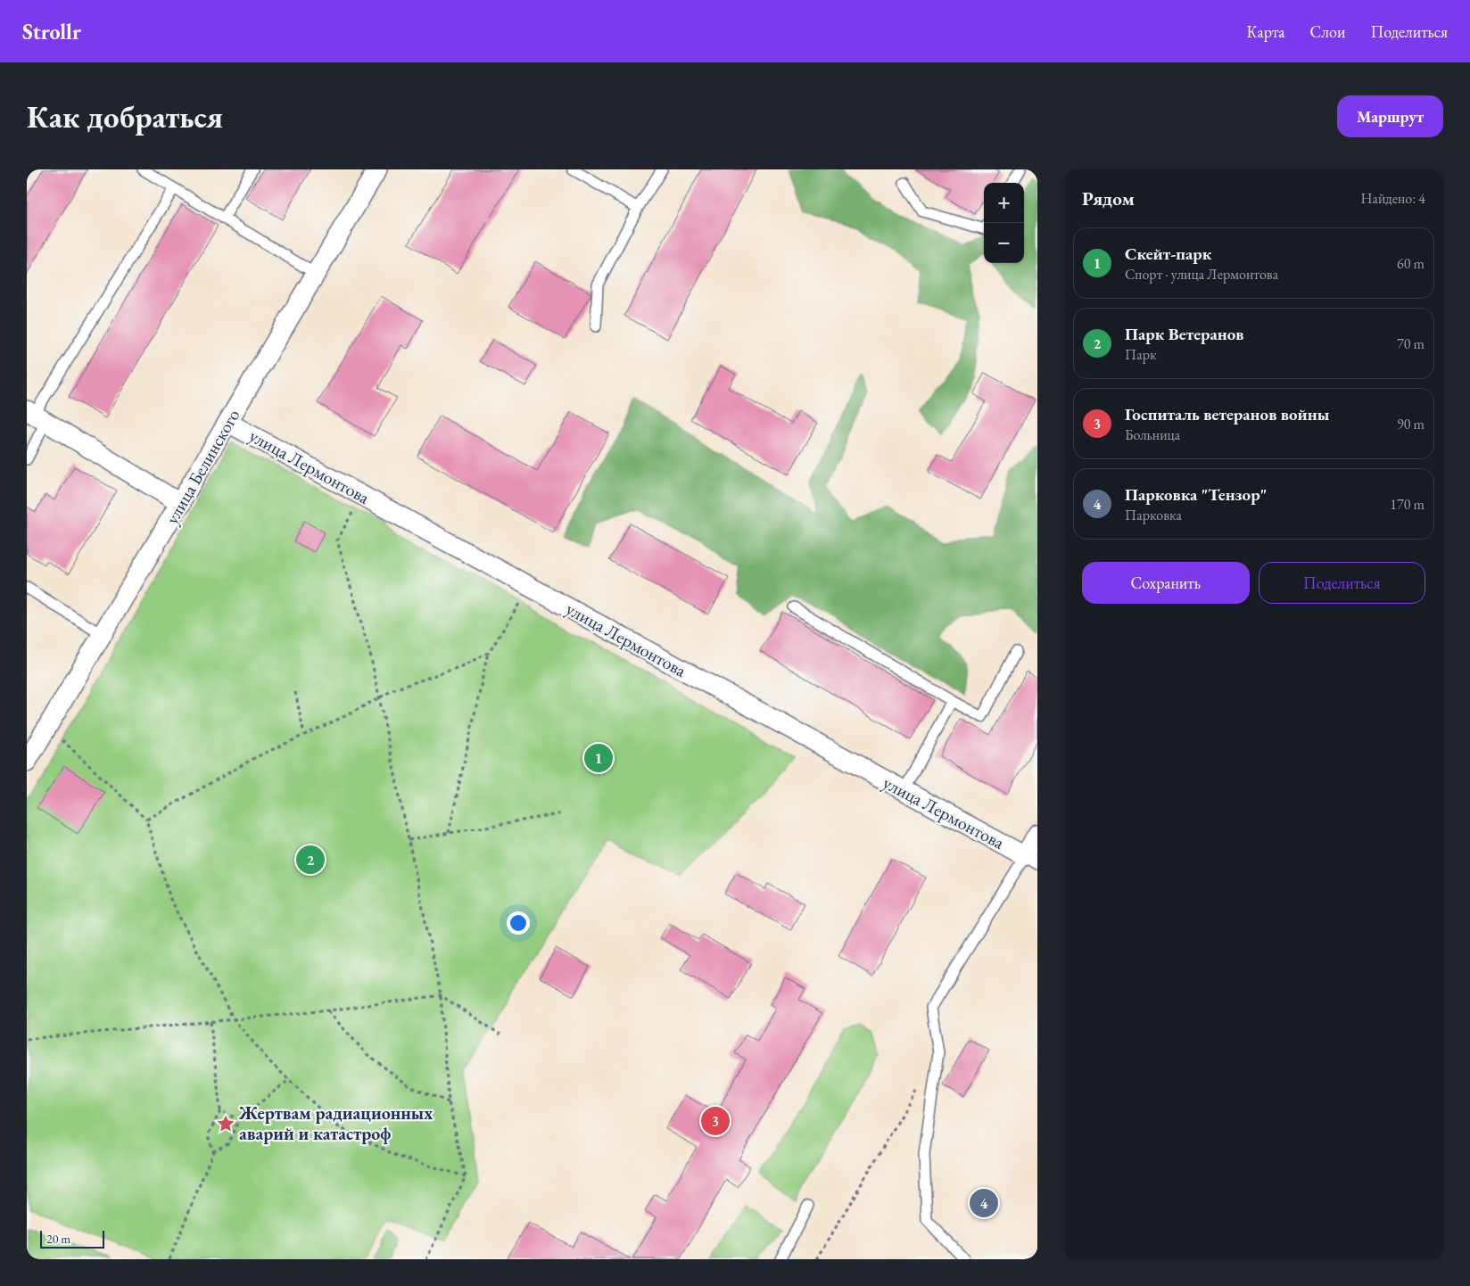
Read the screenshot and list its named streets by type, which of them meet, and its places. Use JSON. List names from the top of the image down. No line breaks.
{"streets":{"street":["улица Белинского","улица Лермонтова"]},"crossings":[["улица Белинского","улица Лермонтова"]],"places":{"place":["Жертвам радиационных аварий и катастроф"]},"scale_bar":"20 m","page":{"header":"Strollr","nav":["Карта","Слои","Поделиться"],"buttons":["Маршрут",["Сохранить","Поделиться"]],"title":"Как добраться","heading":["Рядом","Найдено: 4"],"map_buttons":["+","−"],"list":[{"mark":"1","name":"Скейт-парк","note":"Спорт · улица Лермонтова","value":"60 m"},{"mark":"2","name":"Парк Ветеранов","note":"Парк","value":"70 m"},{"mark":"3","name":"Госпиталь ветеранов войны","note":"Больница","value":"90 m"},{"mark":"4","name":"Парковка \"Тензор\"","note":"Парковка","value":"170 m"}],"pins":["1","2","3","4"],"scale":"20 m"}}
